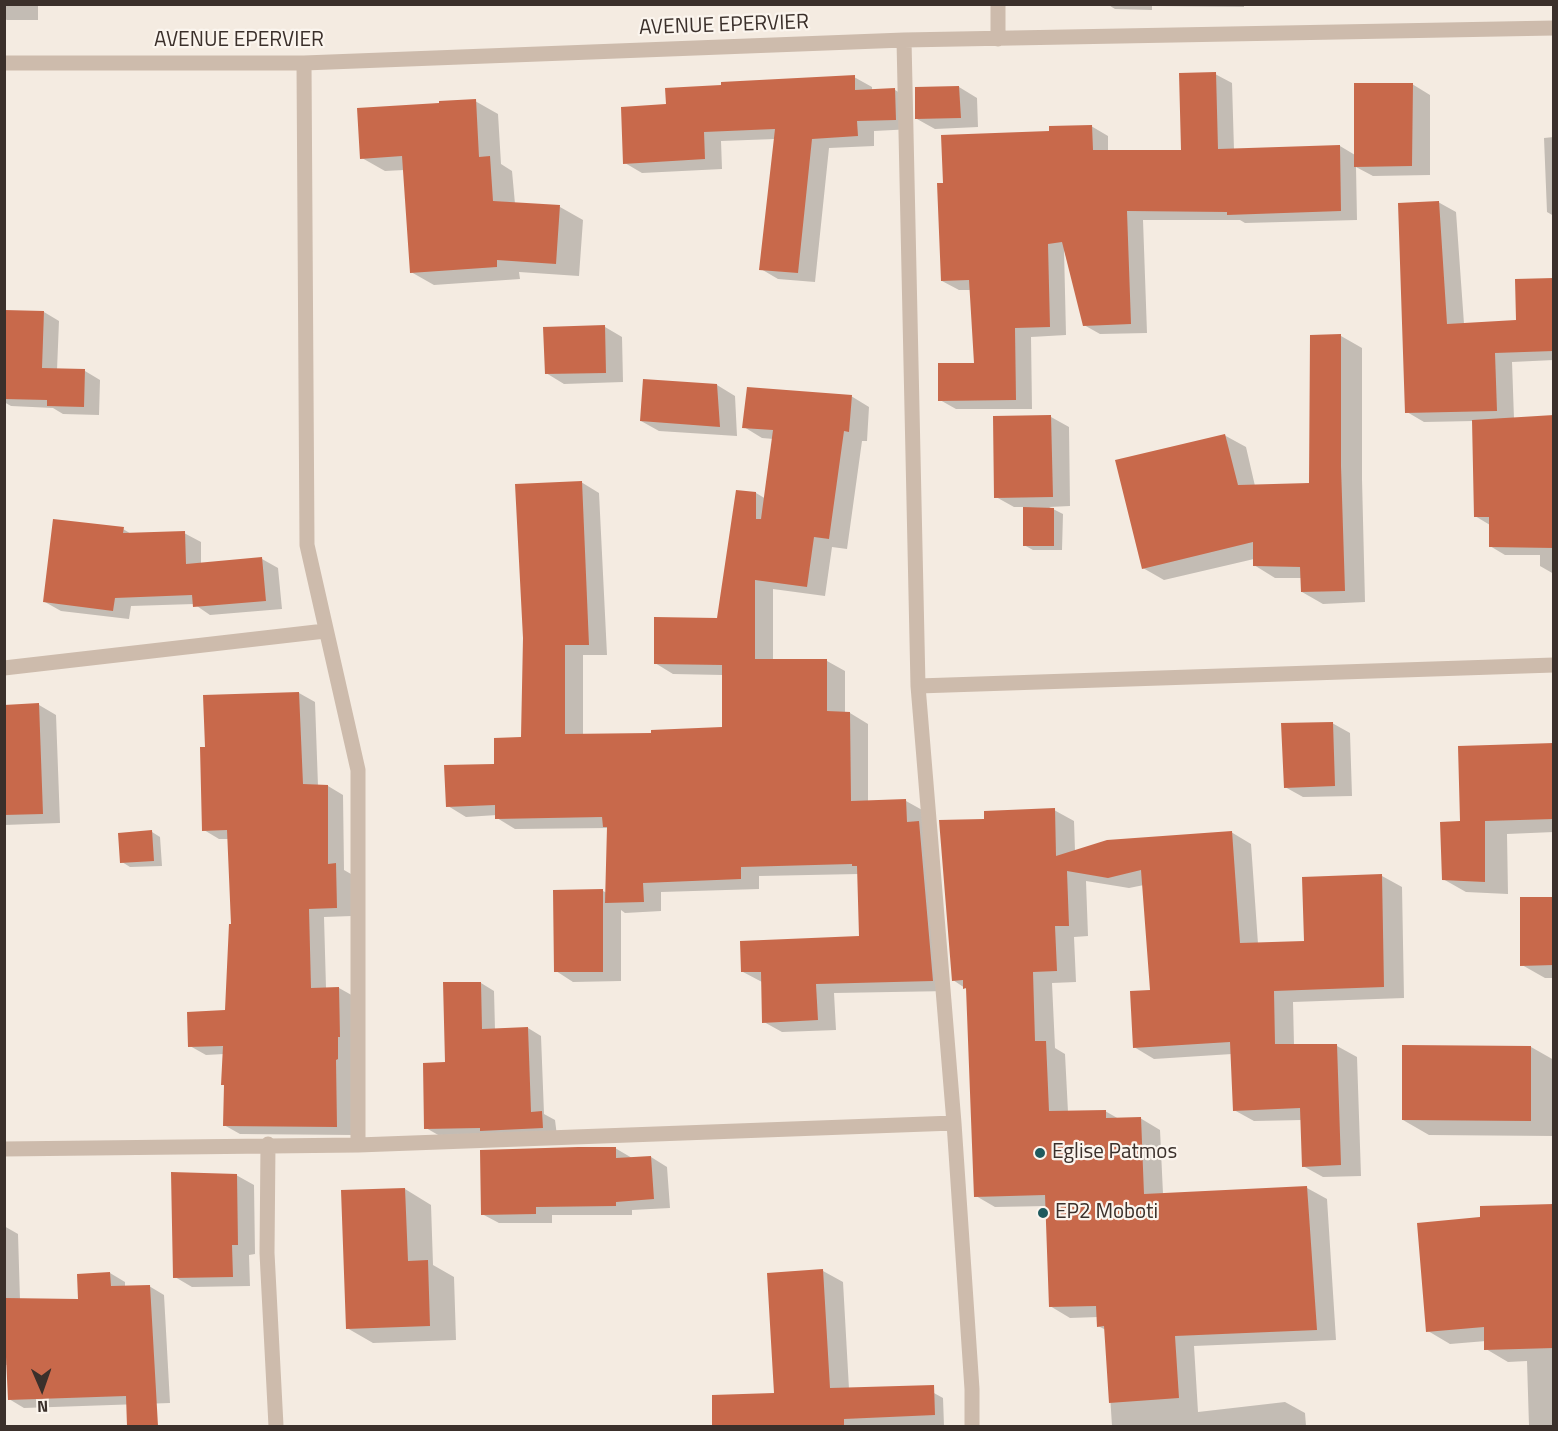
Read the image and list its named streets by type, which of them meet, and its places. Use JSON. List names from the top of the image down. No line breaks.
{"streets":{"street":["AVENUE EPERVIER"]},"places":["Eglise Patmos","EP2 Moboti"],"north":"bottom"}
